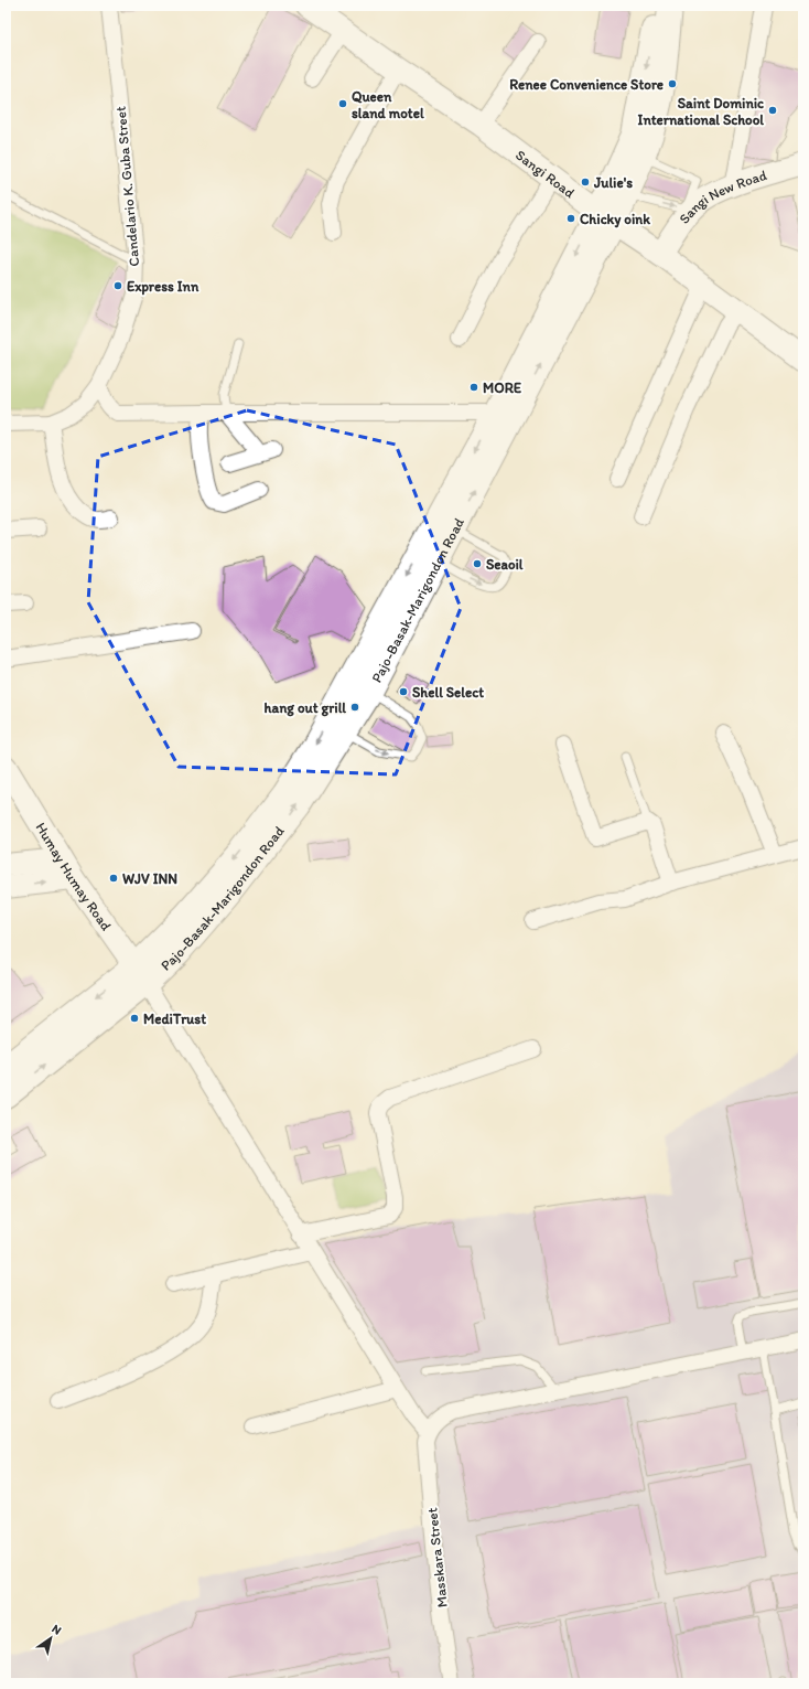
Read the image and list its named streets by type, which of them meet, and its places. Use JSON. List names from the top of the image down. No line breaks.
{"streets":{"main road":["Pajo-Basak-Marigondon Road"],"street":["Sangi Road","Candelario K. Guba Street","Sangi New Road","Humay Humay Road","Masskara Street"]},"crossings":[["Sangi Road","Sangi New Road"],["Sangi Road","Pajo-Basak-Marigondon Road"],["Pajo-Basak-Marigondon Road","Humay Humay Road"]],"places":["Renee Convenience Store","Queen sland motel","Saint Dominic International School","Julie's","Chicky oink","Express Inn","MORE","Seaoil","Shell Select","hang out grill","WJV INN","MediTrust"],"north":"top right"}
